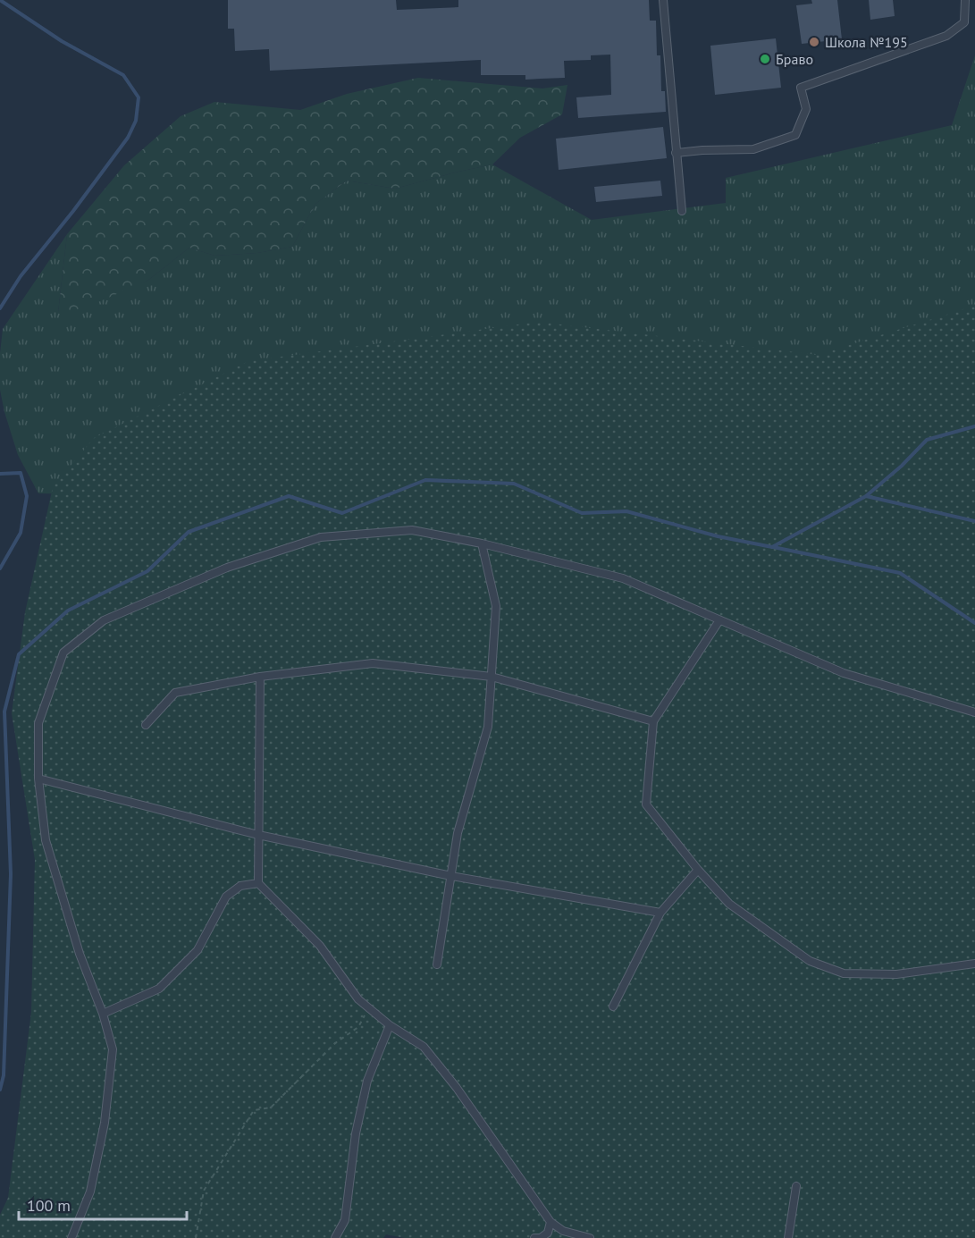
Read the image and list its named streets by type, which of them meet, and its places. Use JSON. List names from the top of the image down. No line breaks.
{"places":["Школа №195","Браво"],"scale_bar":"100 m"}
